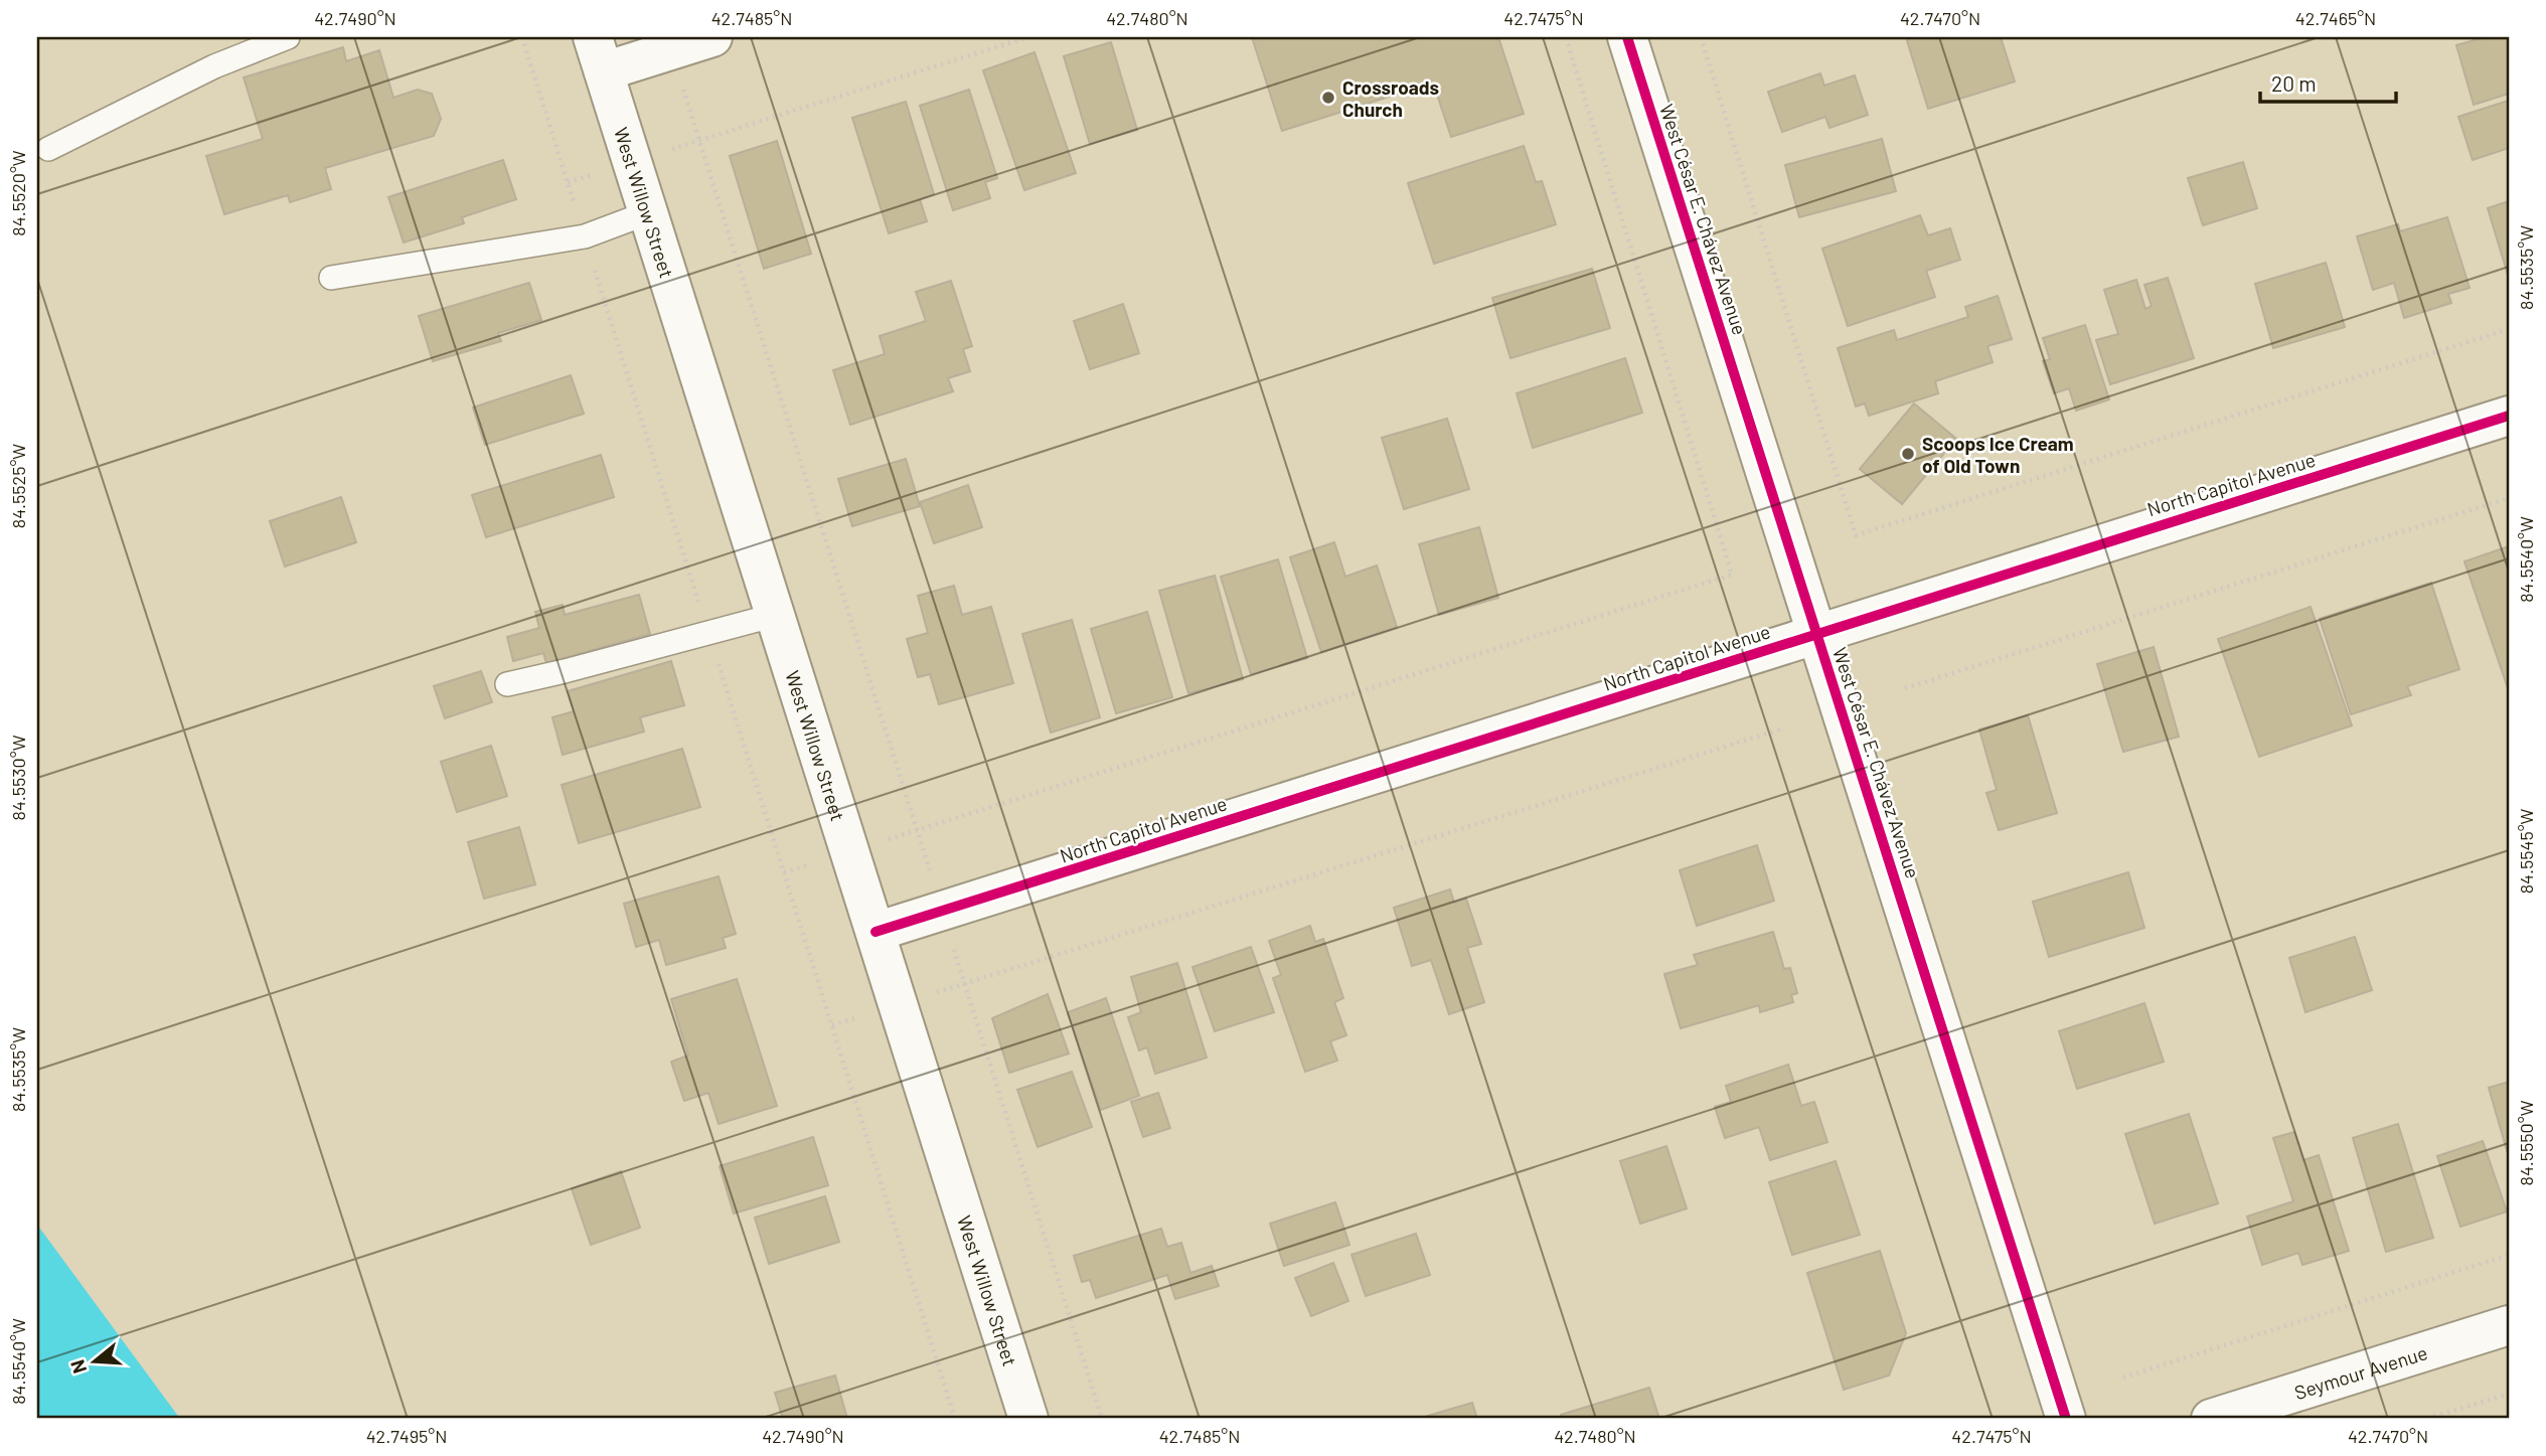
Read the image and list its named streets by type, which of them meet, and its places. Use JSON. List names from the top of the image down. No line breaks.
{"streets":{"street":["West Willow Street","West César E. Chávez Avenue","North Capitol Avenue","Seymour Avenue"]},"crossings":[["West Willow Street","North Capitol Avenue"],["West César E. Chávez Avenue","North Capitol Avenue"]],"places":["Crossroads Church","Scoops Ice Cream of Old Town"],"scale_bar":"20 m","north":"left","coordinates":["42.7490°N","42.7485°N","42.7480°N","42.7475°N","42.7470°N","42.7465°N","84.5520°W","84.5535°W","84.5525°W","84.5540°W","84.5530°W","84.5545°W","84.5550°W","42.7495°N"]}
